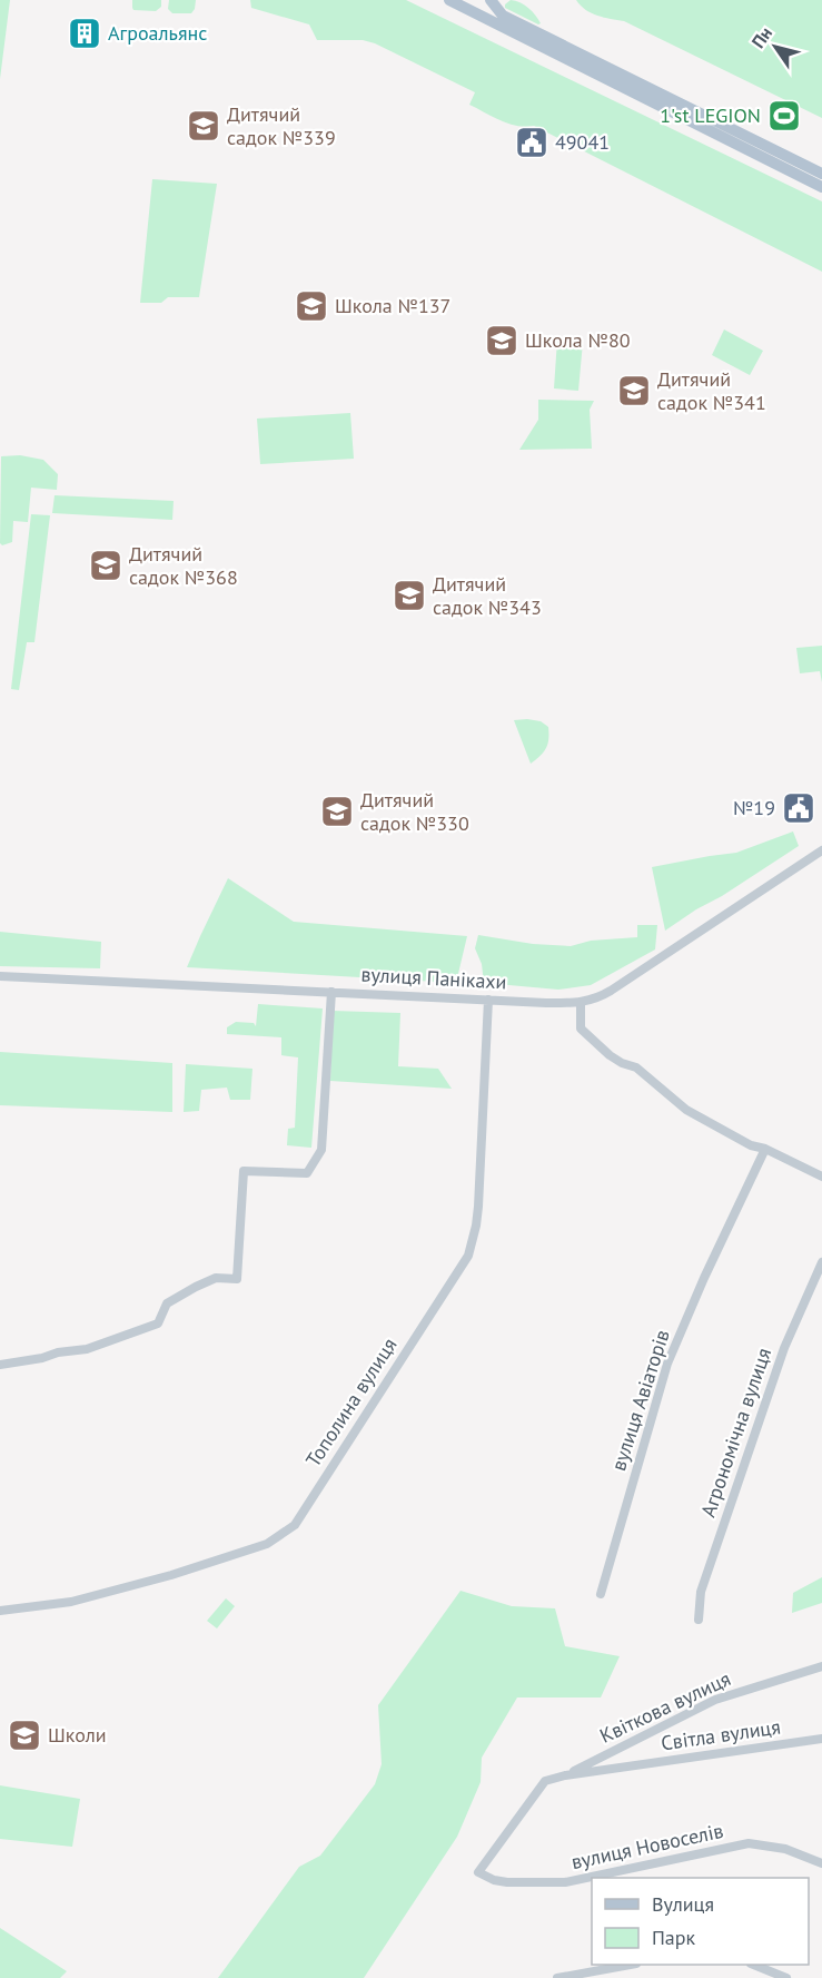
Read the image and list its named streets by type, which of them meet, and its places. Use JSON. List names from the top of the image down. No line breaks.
{"streets":{"street":["вулиця Панікахи","вулиця Авіаторів","Тополина вулиця","Агрономічна вулиця","Квіткова вулиця","Світла вулиця","вулиця Новоселів"]},"crossings":[["вулиця Панікахи","Тополина вулиця"],["Квіткова вулиця","Світла вулиця"],["Світла вулиця","вулиця Новоселів"]],"places":{"building":["Агроальянс"],"sports":["1'st LEGION"],"school or university":["Дитячий садок №339","Школа №137","Школа №80","Дитячий садок №341","Дитячий садок №368","Дитячий садок №343","Дитячий садок №330","Школи"],"public building":["49041","№19"]},"legend":["Вулиця","Парк"],"north":"top left"}
